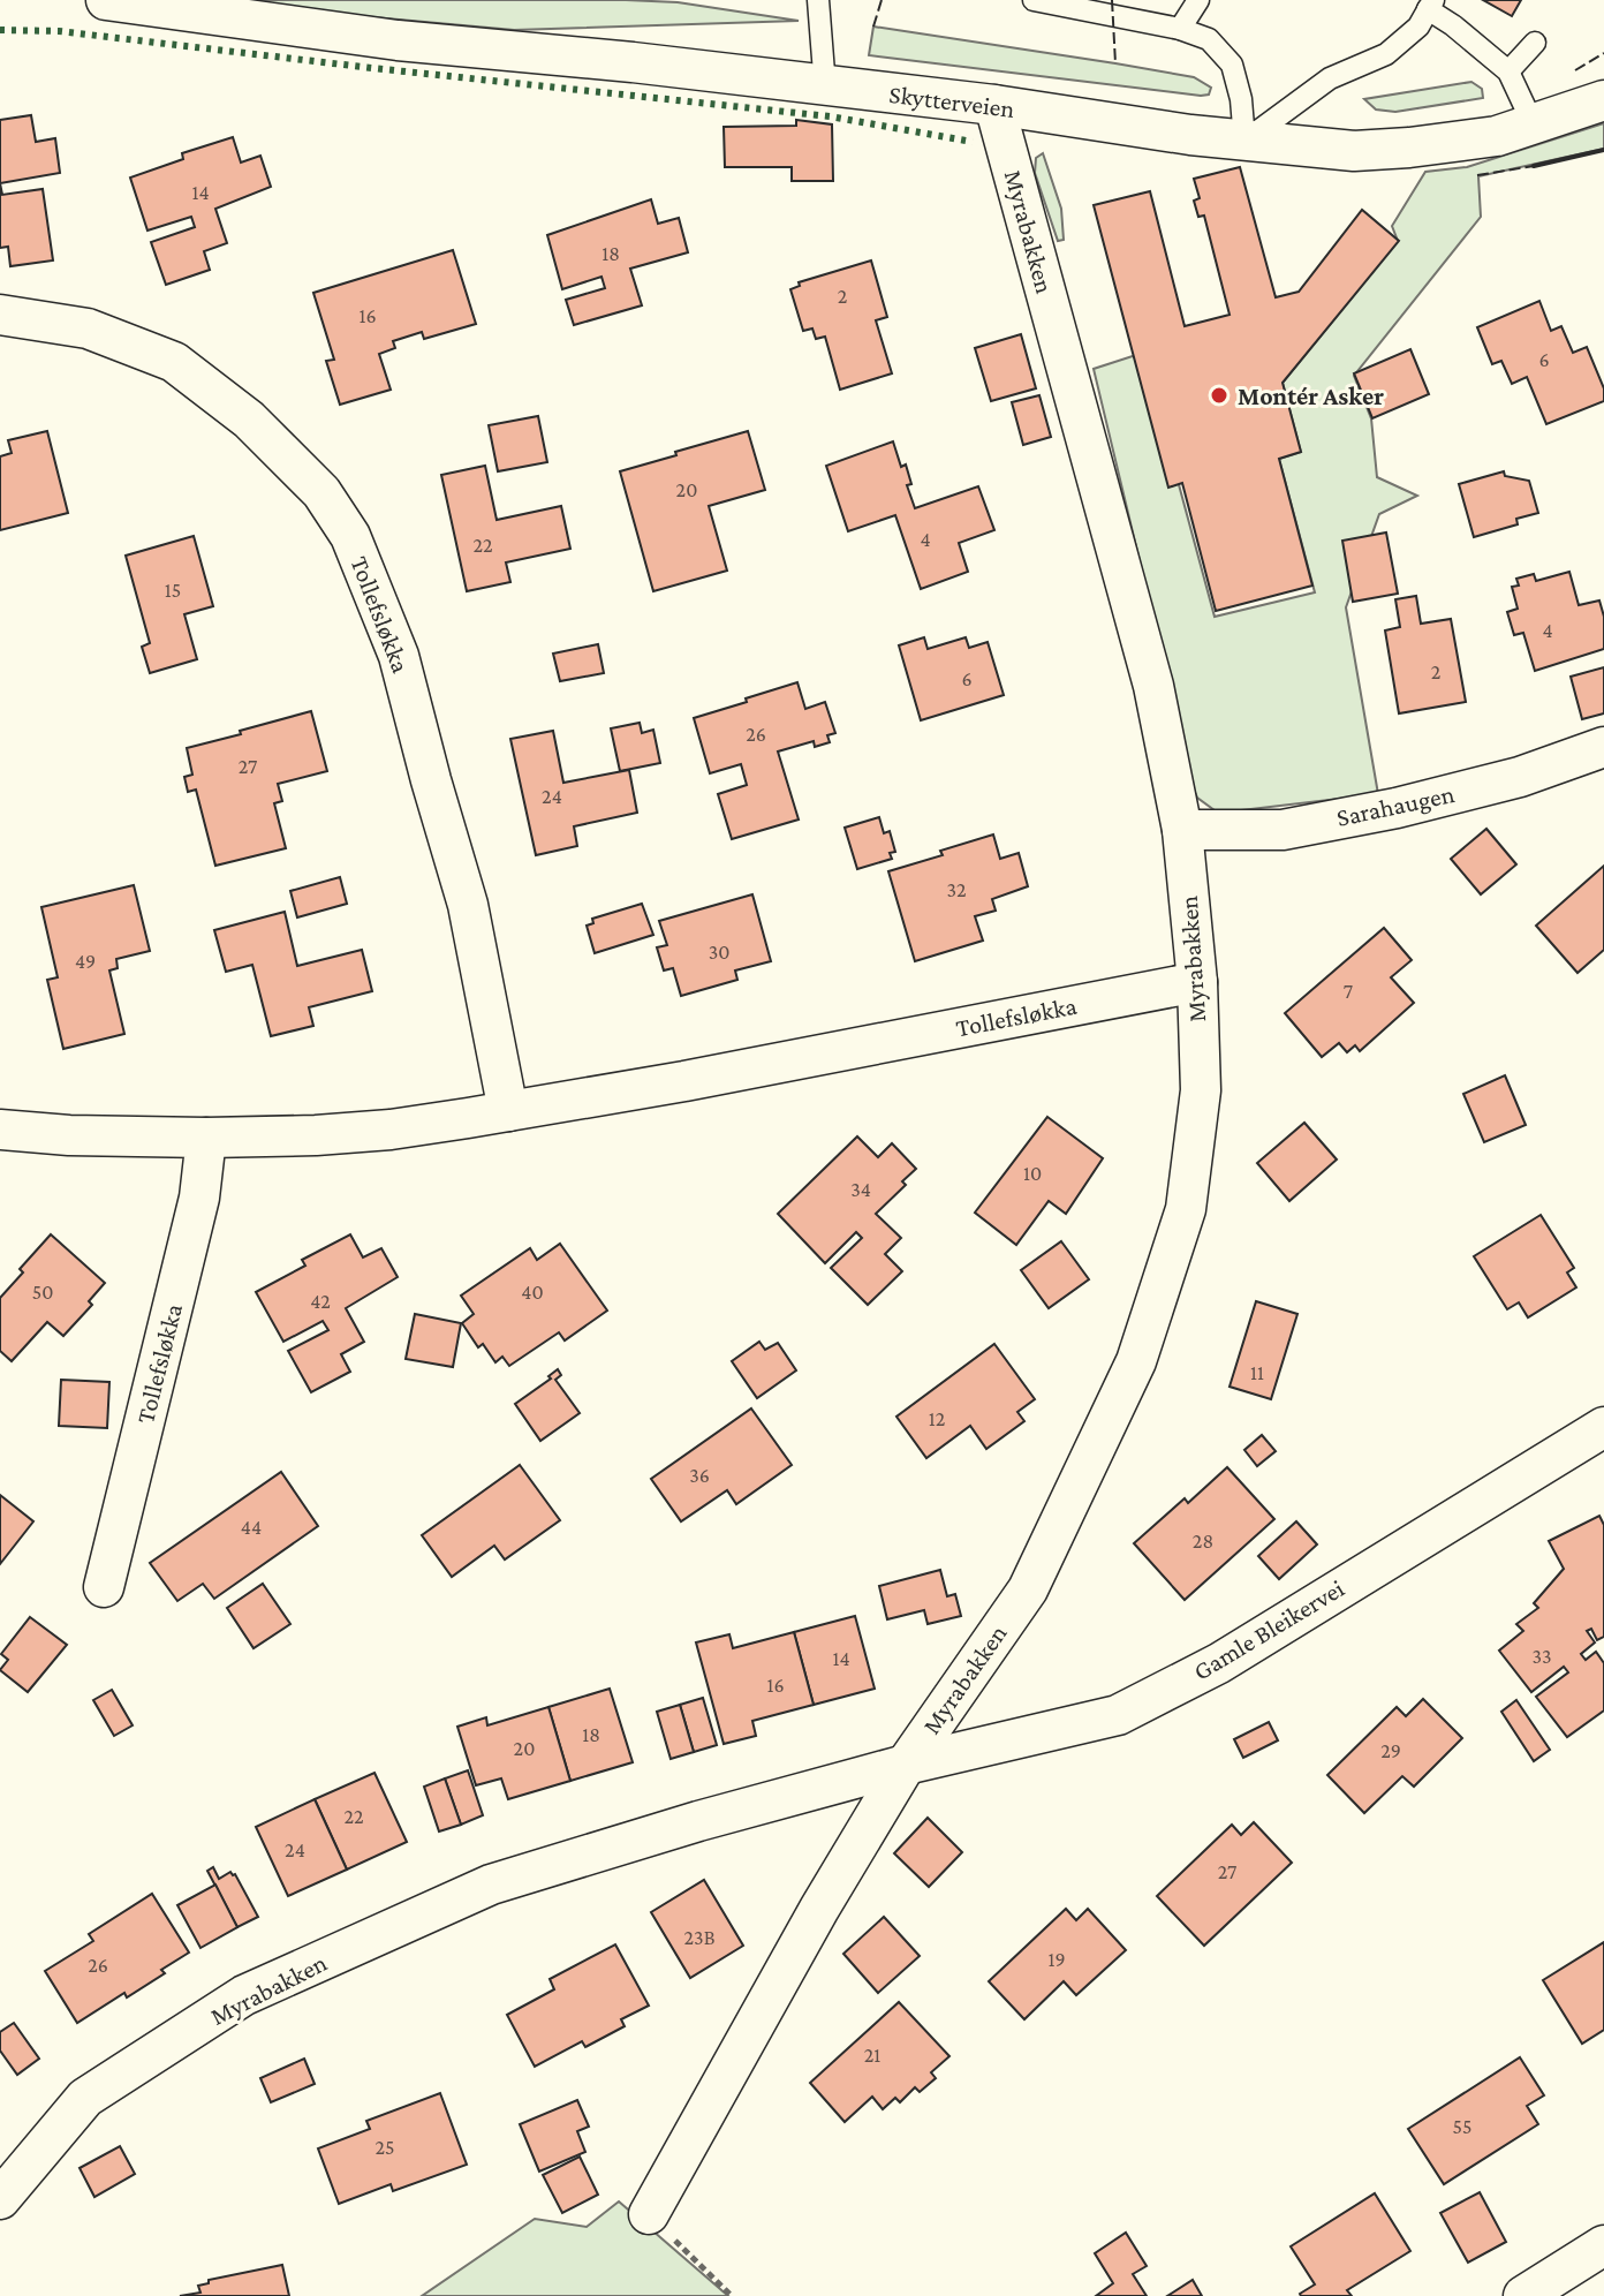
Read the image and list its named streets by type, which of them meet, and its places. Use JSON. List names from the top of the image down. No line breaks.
{"streets":{"street":["Skytterveien","Myrabakken","Tollefsløkka","Sarahaugen","Gamle Bleikervei"]},"crossings":[["Skytterveien","Myrabakken"],["Myrabakken","Tollefsløkka"],["Myrabakken","Sarahaugen"],["Myrabakken","Gamle Bleikervei"]],"places":["Montér Asker"],"house_numbers":["14","18","2","16","6","20","4","22","15","4","2","6","26","27","24","32","30","49","7","10","34","50","40","42","11","12","36","44","28","33","14","16","18","20","29","22","24","27","23B","19","26","21","55","25"]}
